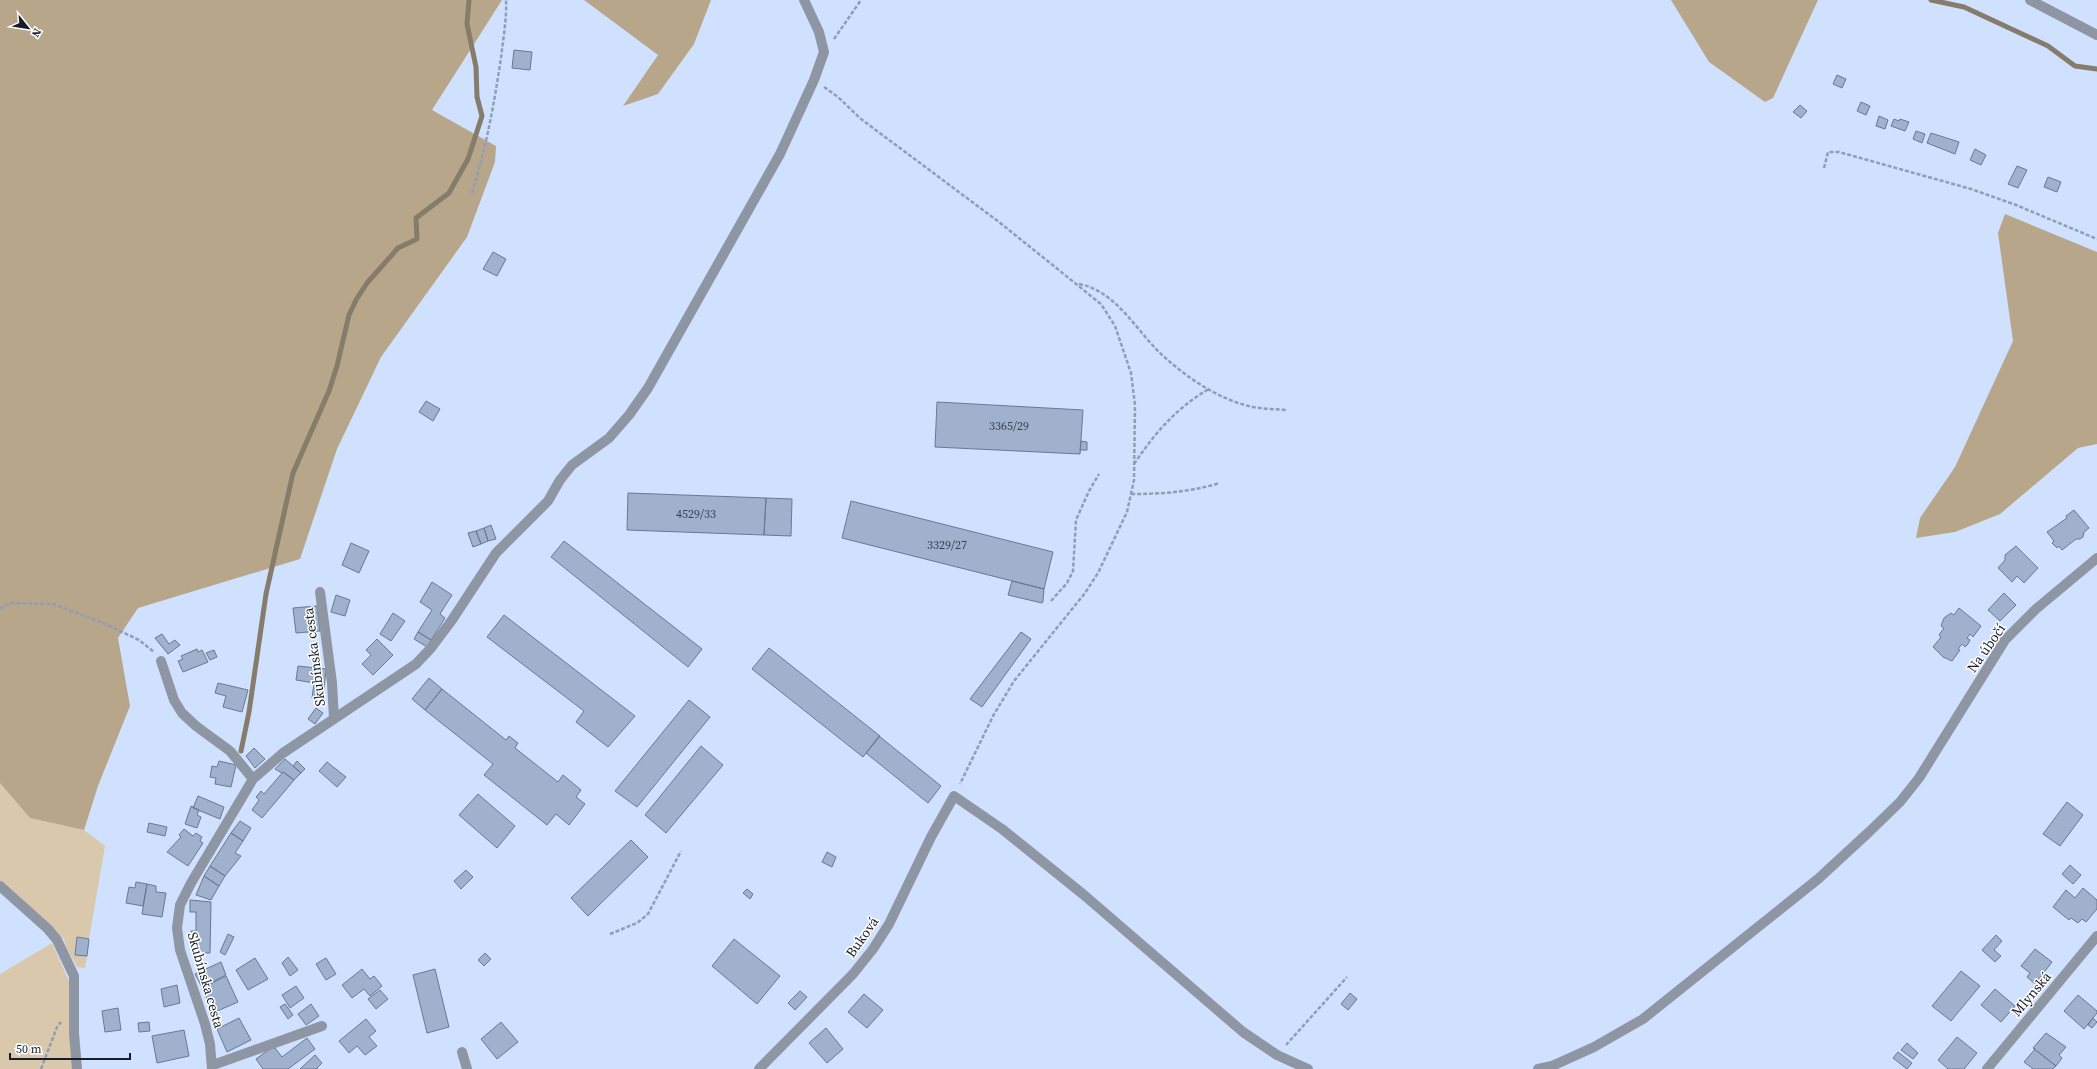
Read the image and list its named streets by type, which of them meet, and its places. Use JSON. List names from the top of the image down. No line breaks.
{"streets":{"street":["Na úbočí","Skubínska cesta","Buková","Mlynská"]},"house_numbers":["3365/29","4529/33","3329/27"],"scale_bar":"50 m","north":"bottom right"}
